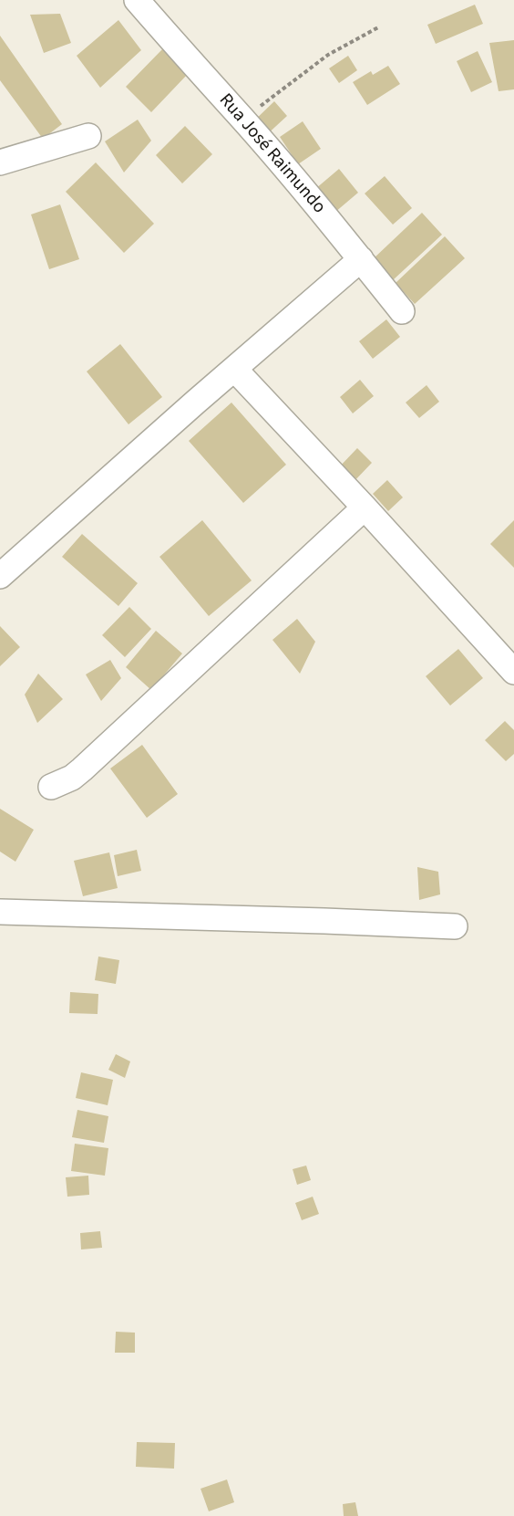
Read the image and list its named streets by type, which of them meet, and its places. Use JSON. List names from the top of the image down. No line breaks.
{"streets":{"street":["Rua José Raimundo"]}}
